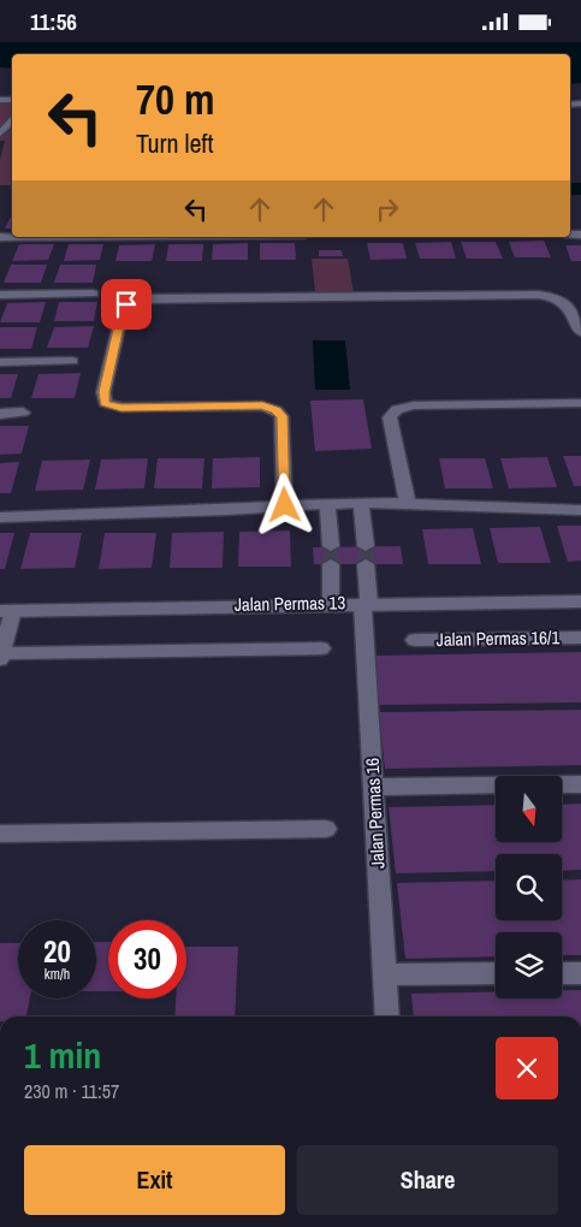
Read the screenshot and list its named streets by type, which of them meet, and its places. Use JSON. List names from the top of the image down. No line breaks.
{"streets":{"street":["Jalan Permas 13","Jalan Permas 16/1","Jalan Permas 16"]},"crossings":[["Jalan Permas 13","Jalan Permas 16"]],"north":"bottom","page":{"status":"11:56","turn":["70 m","Turn left"],"speed":"20 km/h","limit":"30","heading":["1 min","230 m · 11:57"],"buttons":["Exit","Share"]}}
